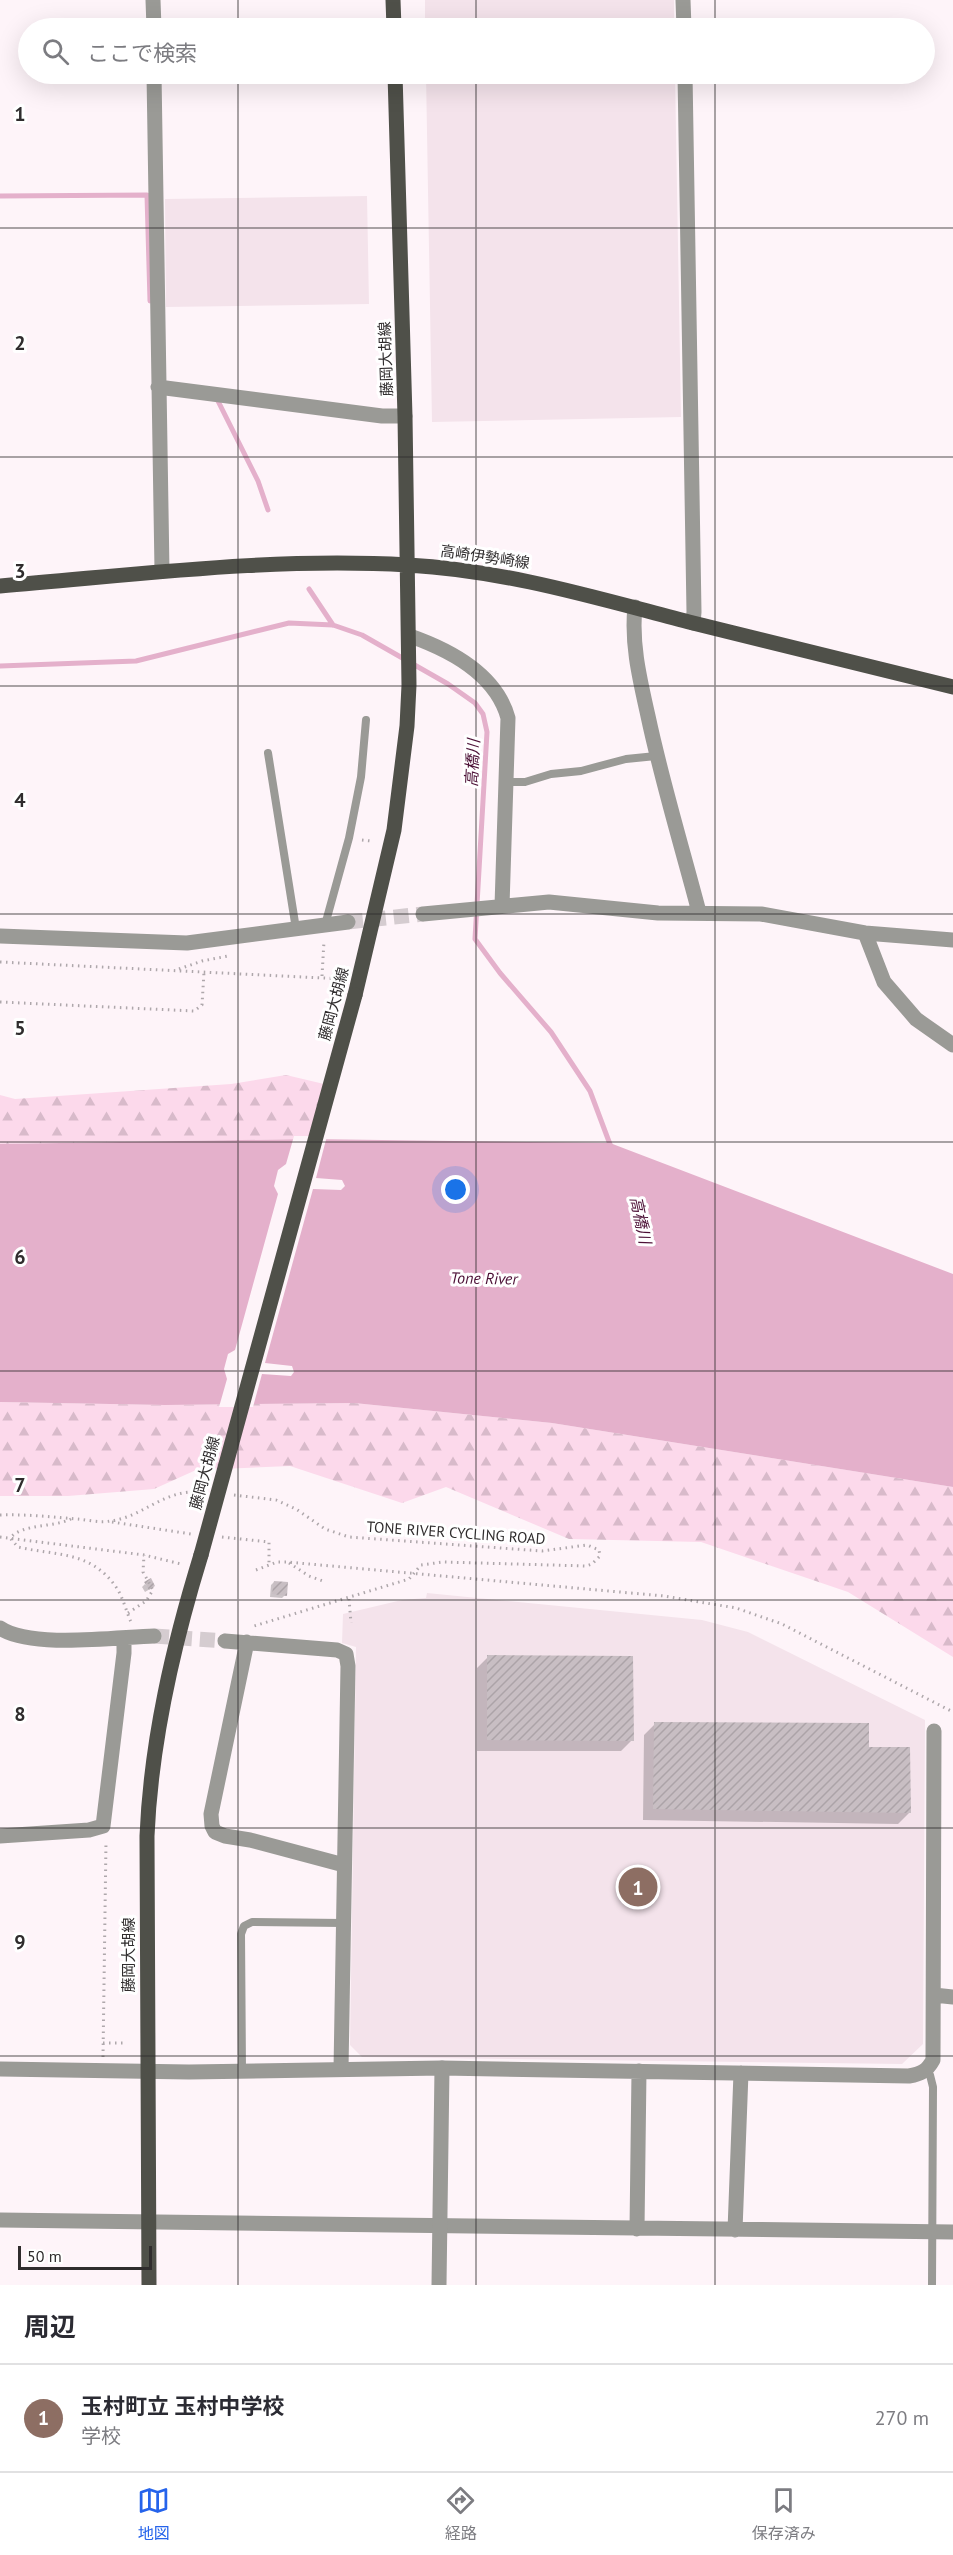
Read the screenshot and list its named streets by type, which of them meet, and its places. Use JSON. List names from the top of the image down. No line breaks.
{"streets":{"main road":["藤岡大胡線","高崎伊勢崎線"],"path":["TONE RIVER CYCLING ROAD"]},"crossings":[["藤岡大胡線","高崎伊勢崎線"]],"water":["高橋川","Tone River"],"scale_bar":"50 m","page":{"search":"ここで検索","pins":"1","scale":"50 m","heading":"周辺","list":[{"mark":"1","name":"玉村町立 玉村中学校","note":"学校","value":"270 m"}],"nav":["地図","経路","保存済み"]},"grid":{"rows":["1","2","3","4","5","6","7","8","9"]}}
